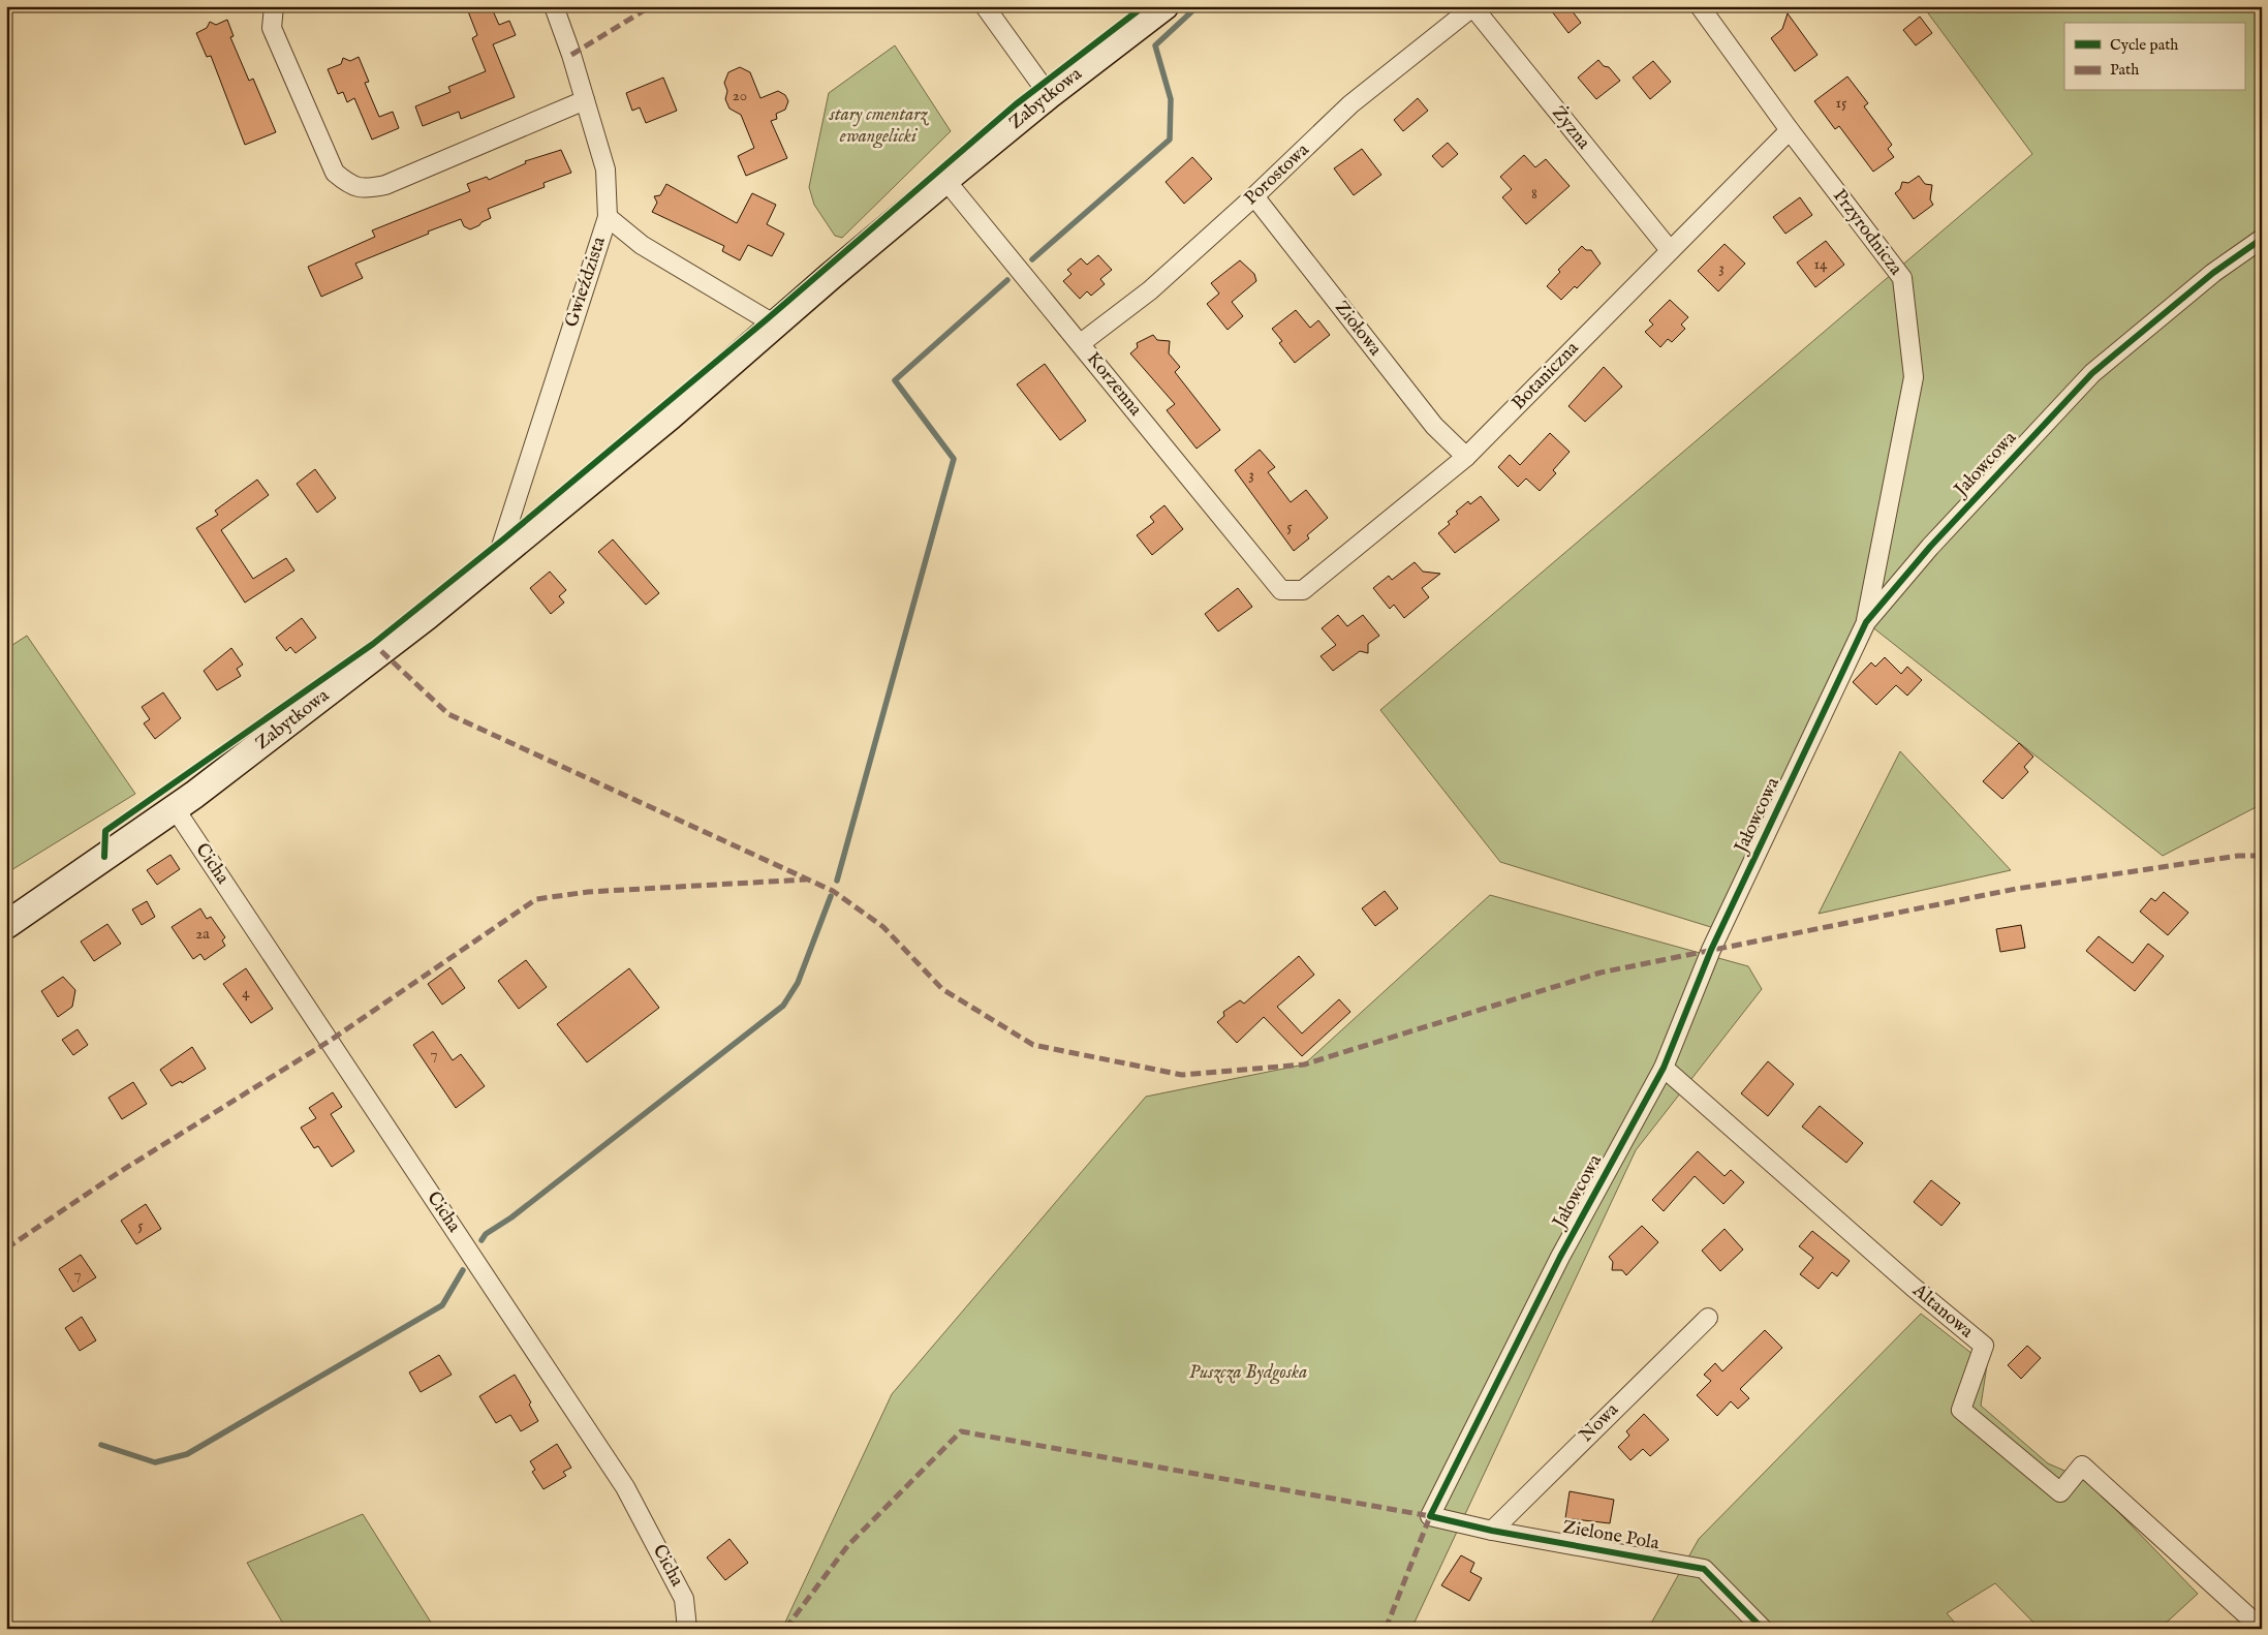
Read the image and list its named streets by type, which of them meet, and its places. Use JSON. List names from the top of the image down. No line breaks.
{"streets":{"street":["Zabytkowa","Żyzna","Porostowa","Przyrodnicza","Gwieździsta","Ziołowa","Botaniczna","Korzenna","Jałowcowa","Cicha","Altanowa","Nowa","Zielone Pola"]},"crossings":[["Zabytkowa","Gwieździsta"],["Zabytkowa","Korzenna"],["Zabytkowa","Cicha"],["Żyzna","Porostowa"],["Żyzna","Botaniczna"],["Porostowa","Ziołowa"],["Porostowa","Korzenna"],["Przyrodnicza","Botaniczna"],["Przyrodnicza","Jałowcowa"],["Ziołowa","Botaniczna"],["Botaniczna","Korzenna"],["Jałowcowa","Altanowa"],["Jałowcowa","Zielone Pola"],["Nowa","Zielone Pola"]],"parks":["stary cmentarz ewangelicki","Puszcza Bydgoska"],"house_numbers":["20","15","8","14","3","3","5","2a","4","7","5","7"],"legend":["Cycle path","Path"]}
